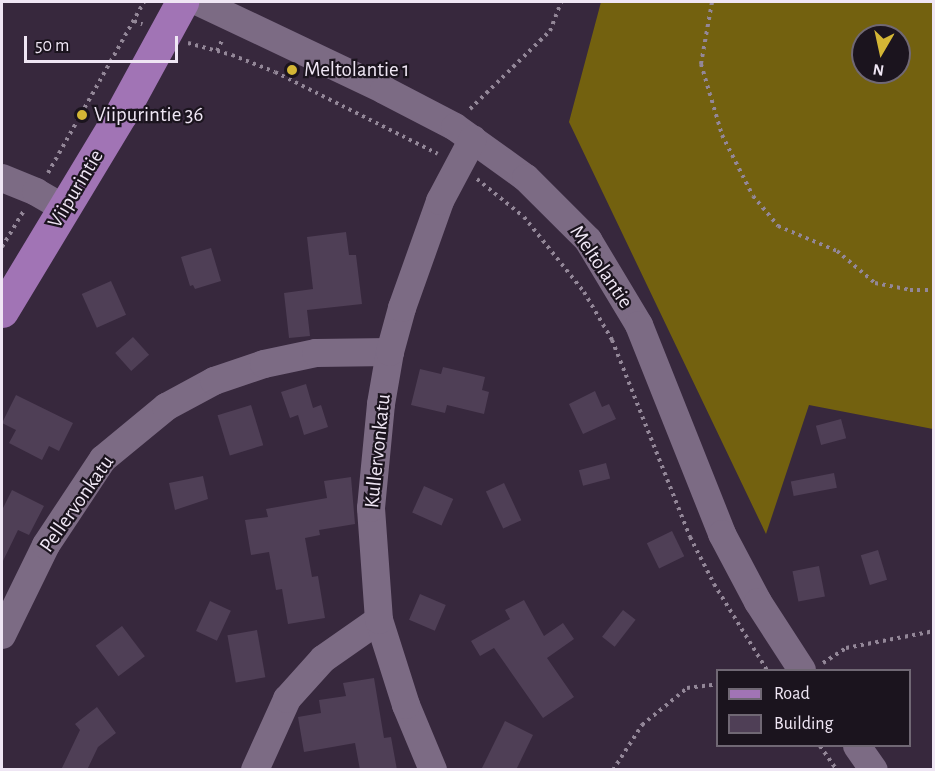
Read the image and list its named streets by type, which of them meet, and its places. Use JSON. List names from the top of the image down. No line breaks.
{"streets":{"main road":["Viipurintie"],"street":["Meltolantie","Kullervonkatu","Pellervonkatu"]},"crossings":[["Meltolantie","Kullervonkatu"],["Kullervonkatu","Pellervonkatu"]],"places":["Meltolantie 1","Viipurintie 36"],"legend":["Road","Building"],"scale_bar":"50 m","north":"bottom"}
